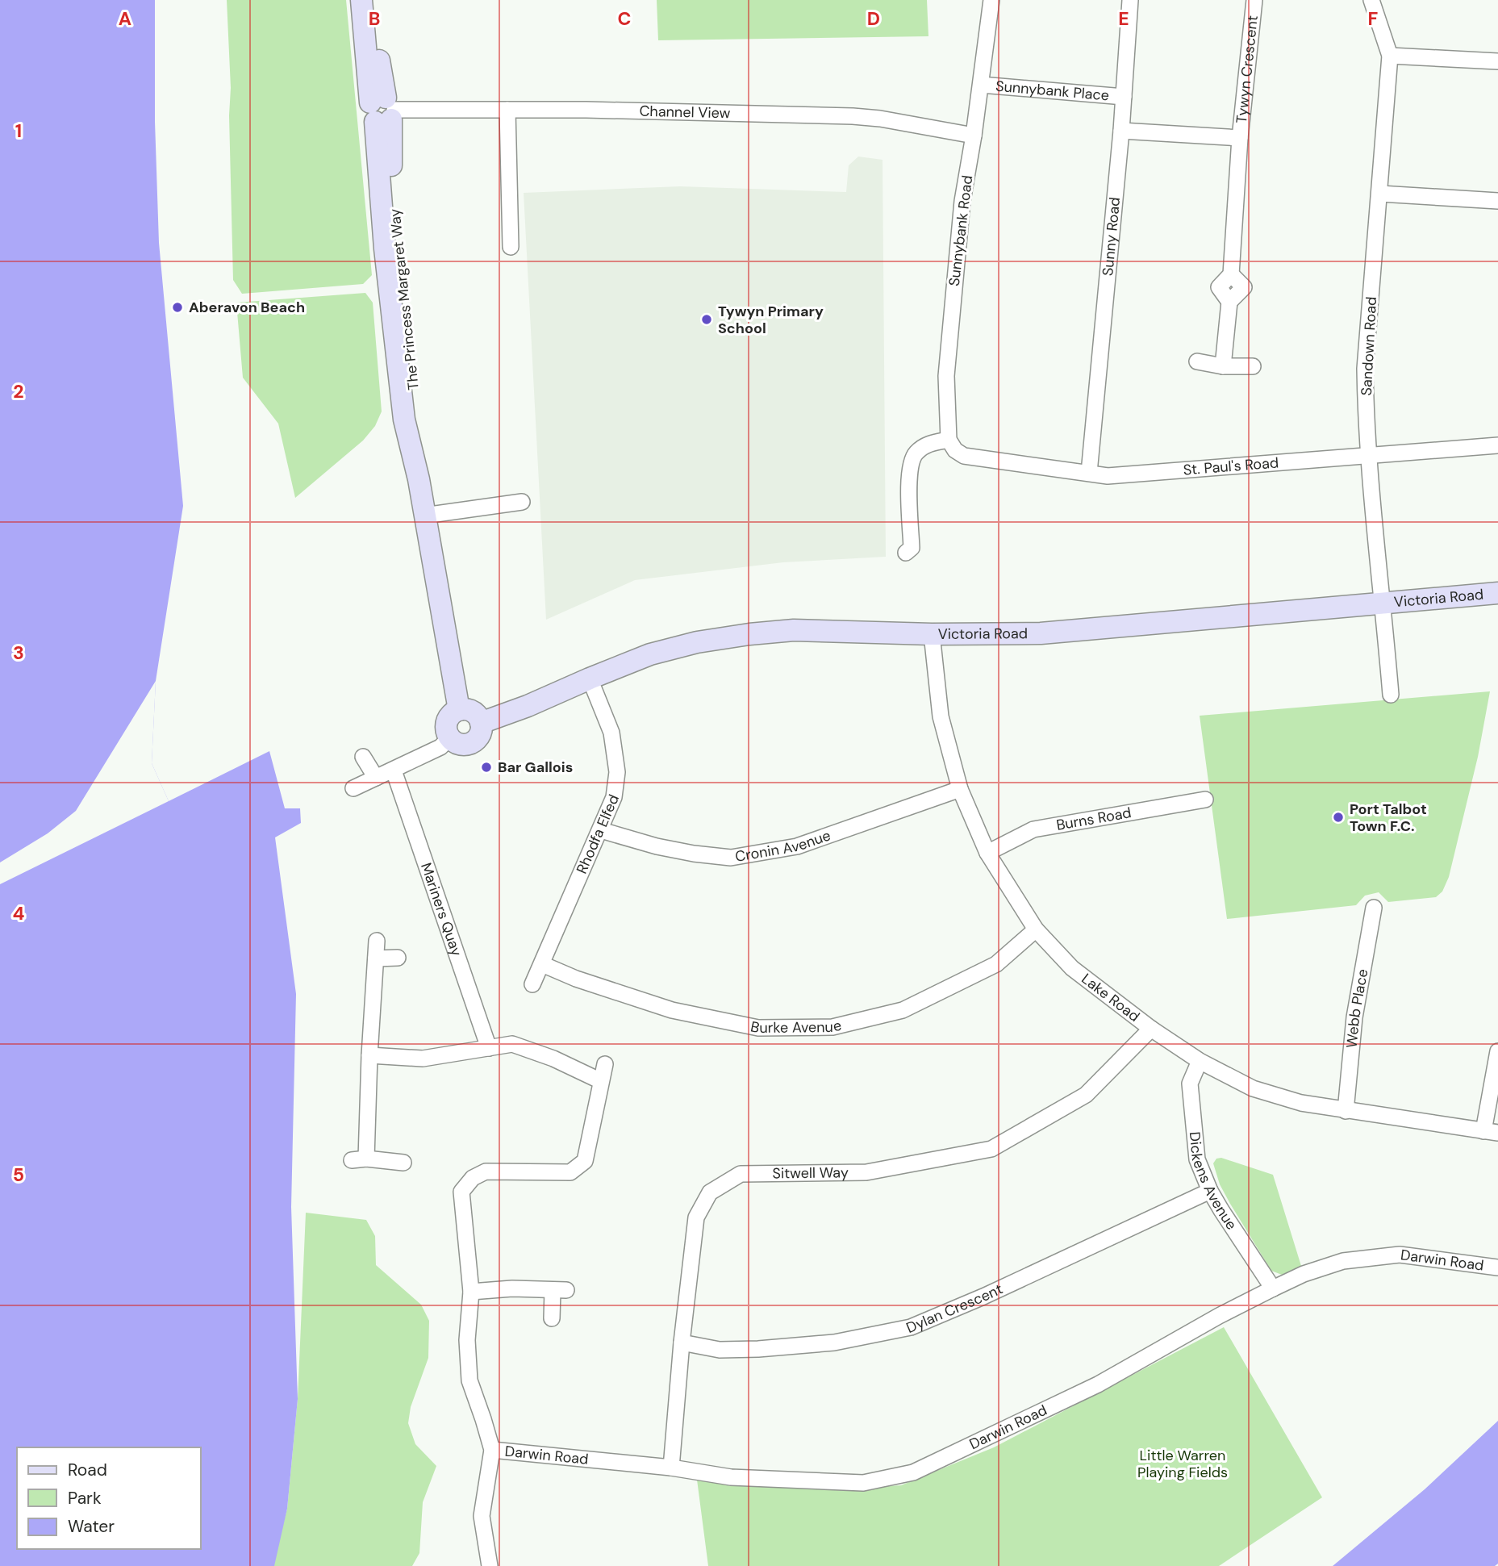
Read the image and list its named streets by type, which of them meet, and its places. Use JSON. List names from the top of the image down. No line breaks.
{"streets":{"street":["Tywyn Crescent","Sunnybank Place","Channel View","Sunnybank Road","Sunny Road","The Princess Margaret Way","Sandown Road","St. Paul's Road","Victoria Road","Burns Road","Rhodfa Elfed","Cronin Avenue","Mariners Quay","Lake Road","Webb Place","Burke Avenue","Sitwell Way","Dickens Avenue","Darwin Road","Dylan Crescent"]},"crossings":[["Tywyn Crescent","Sunny Road"],["Sunnybank Place","Sunnybank Road"],["Sunnybank Place","Sunny Road"],["Channel View","Sunnybank Road"],["Channel View","The Princess Margaret Way"],["Sunnybank Road","St. Paul's Road"],["Sunny Road","St. Paul's Road"],["The Princess Margaret Way","Victoria Road"],["Sandown Road","St. Paul's Road"],["Sandown Road","Victoria Road"],["Victoria Road","Rhodfa Elfed"],["Victoria Road","Lake Road"],["Burns Road","Lake Road"],["Rhodfa Elfed","Cronin Avenue"],["Rhodfa Elfed","Burke Avenue"],["Cronin Avenue","Lake Road"],["Lake Road","Webb Place"],["Lake Road","Burke Avenue"],["Lake Road","Sitwell Way"],["Lake Road","Dickens Avenue"],["Sitwell Way","Darwin Road"],["Sitwell Way","Dylan Crescent"],["Dickens Avenue","Darwin Road"],["Dickens Avenue","Dylan Crescent"]],"parks":["Little Warren Playing Fields"],"places":["Aberavon Beach","Tywyn Primary School","Bar Gallois","Port Talbot Town F.C."],"legend":["Road","Park","Water"],"grid":{"columns":["A","B","C","D","E","F"],"rows":["1","2","3","4","5"]}}
